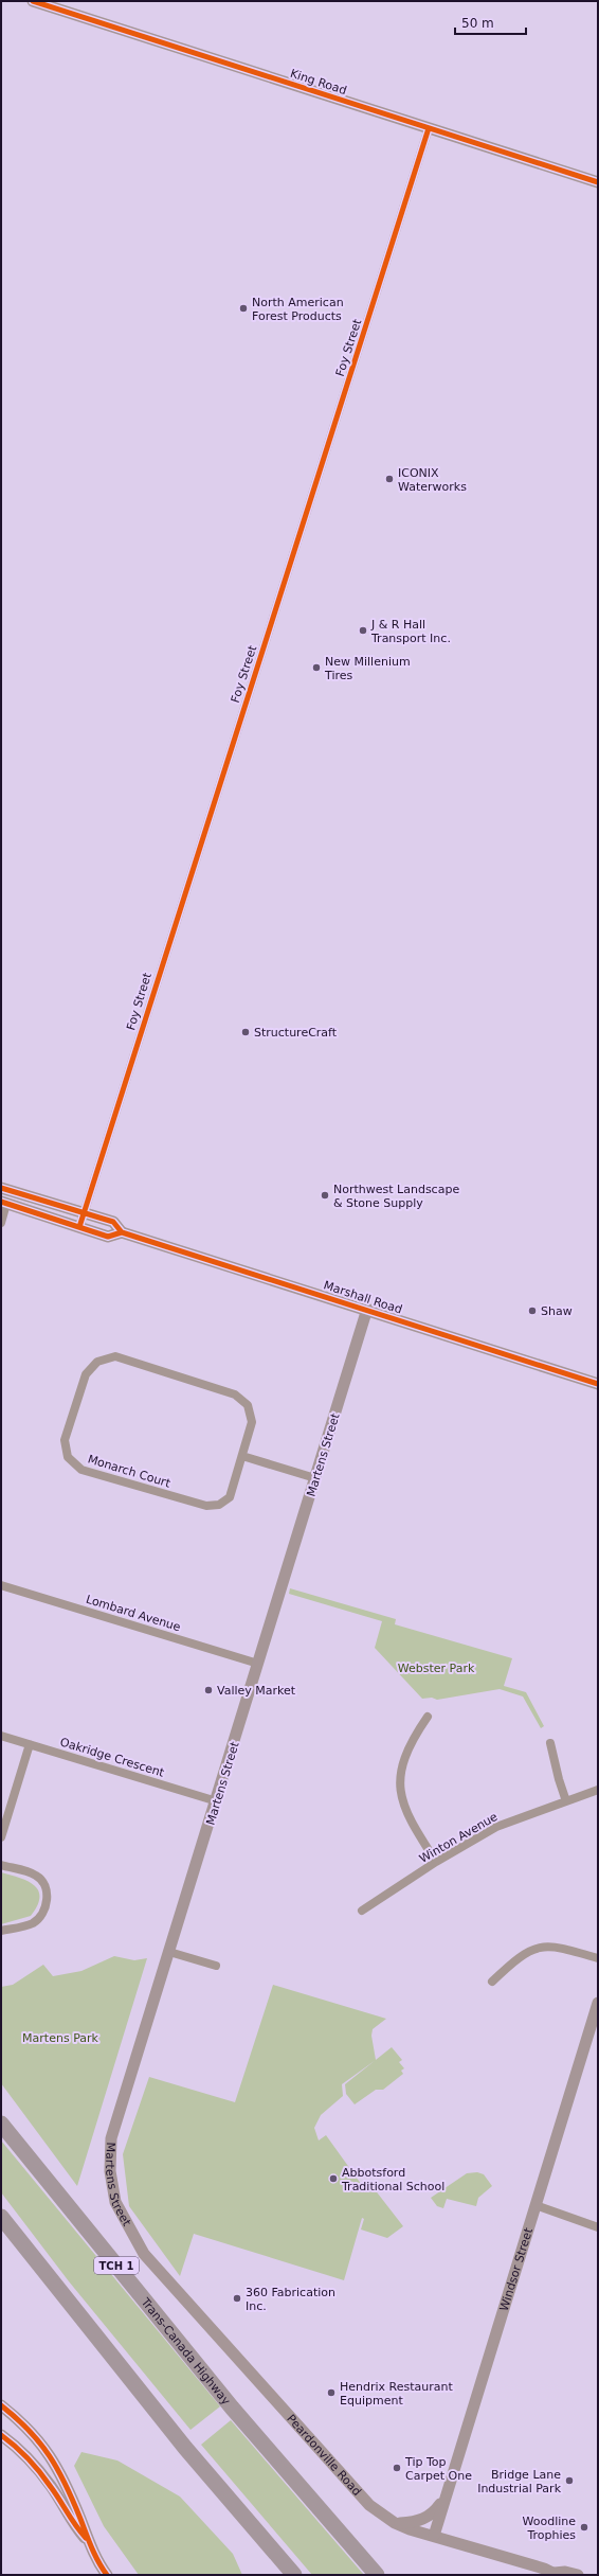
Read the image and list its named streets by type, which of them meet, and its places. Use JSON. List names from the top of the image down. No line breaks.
{"streets":{"highway":["TCH 1","Trans-Canada Highway"],"street":["King Road","Foy Street","Marshall Road","Martens Street","Monarch Court","Lombard Avenue","Oakridge Crescent","Winton Avenue","Windsor Street","Peardonville Road"]},"crossings":[["King Road","Foy Street"],["Foy Street","Marshall Road"],["Marshall Road","Martens Street"],["Martens Street","Lombard Avenue"],["Martens Street","Oakridge Crescent"],["Martens Street","Peardonville Road"],["Windsor Street","Peardonville Road"]],"parks":["Webster Park","Martens Park"],"places":["North American Forest Products","ICONIX Waterworks","J & R Hall Transport Inc.","New Millenium Tires","StructureCraft","Northwest Landscape & Stone Supply","Shaw","Valley Market","Abbotsford Traditional School","360 Fabrication Inc.","Hendrix Restaurant Equipment","Tip Top Carpet One","Bridge Lane Industrial Park","Woodline Trophies"],"scale_bar":"50 m"}
